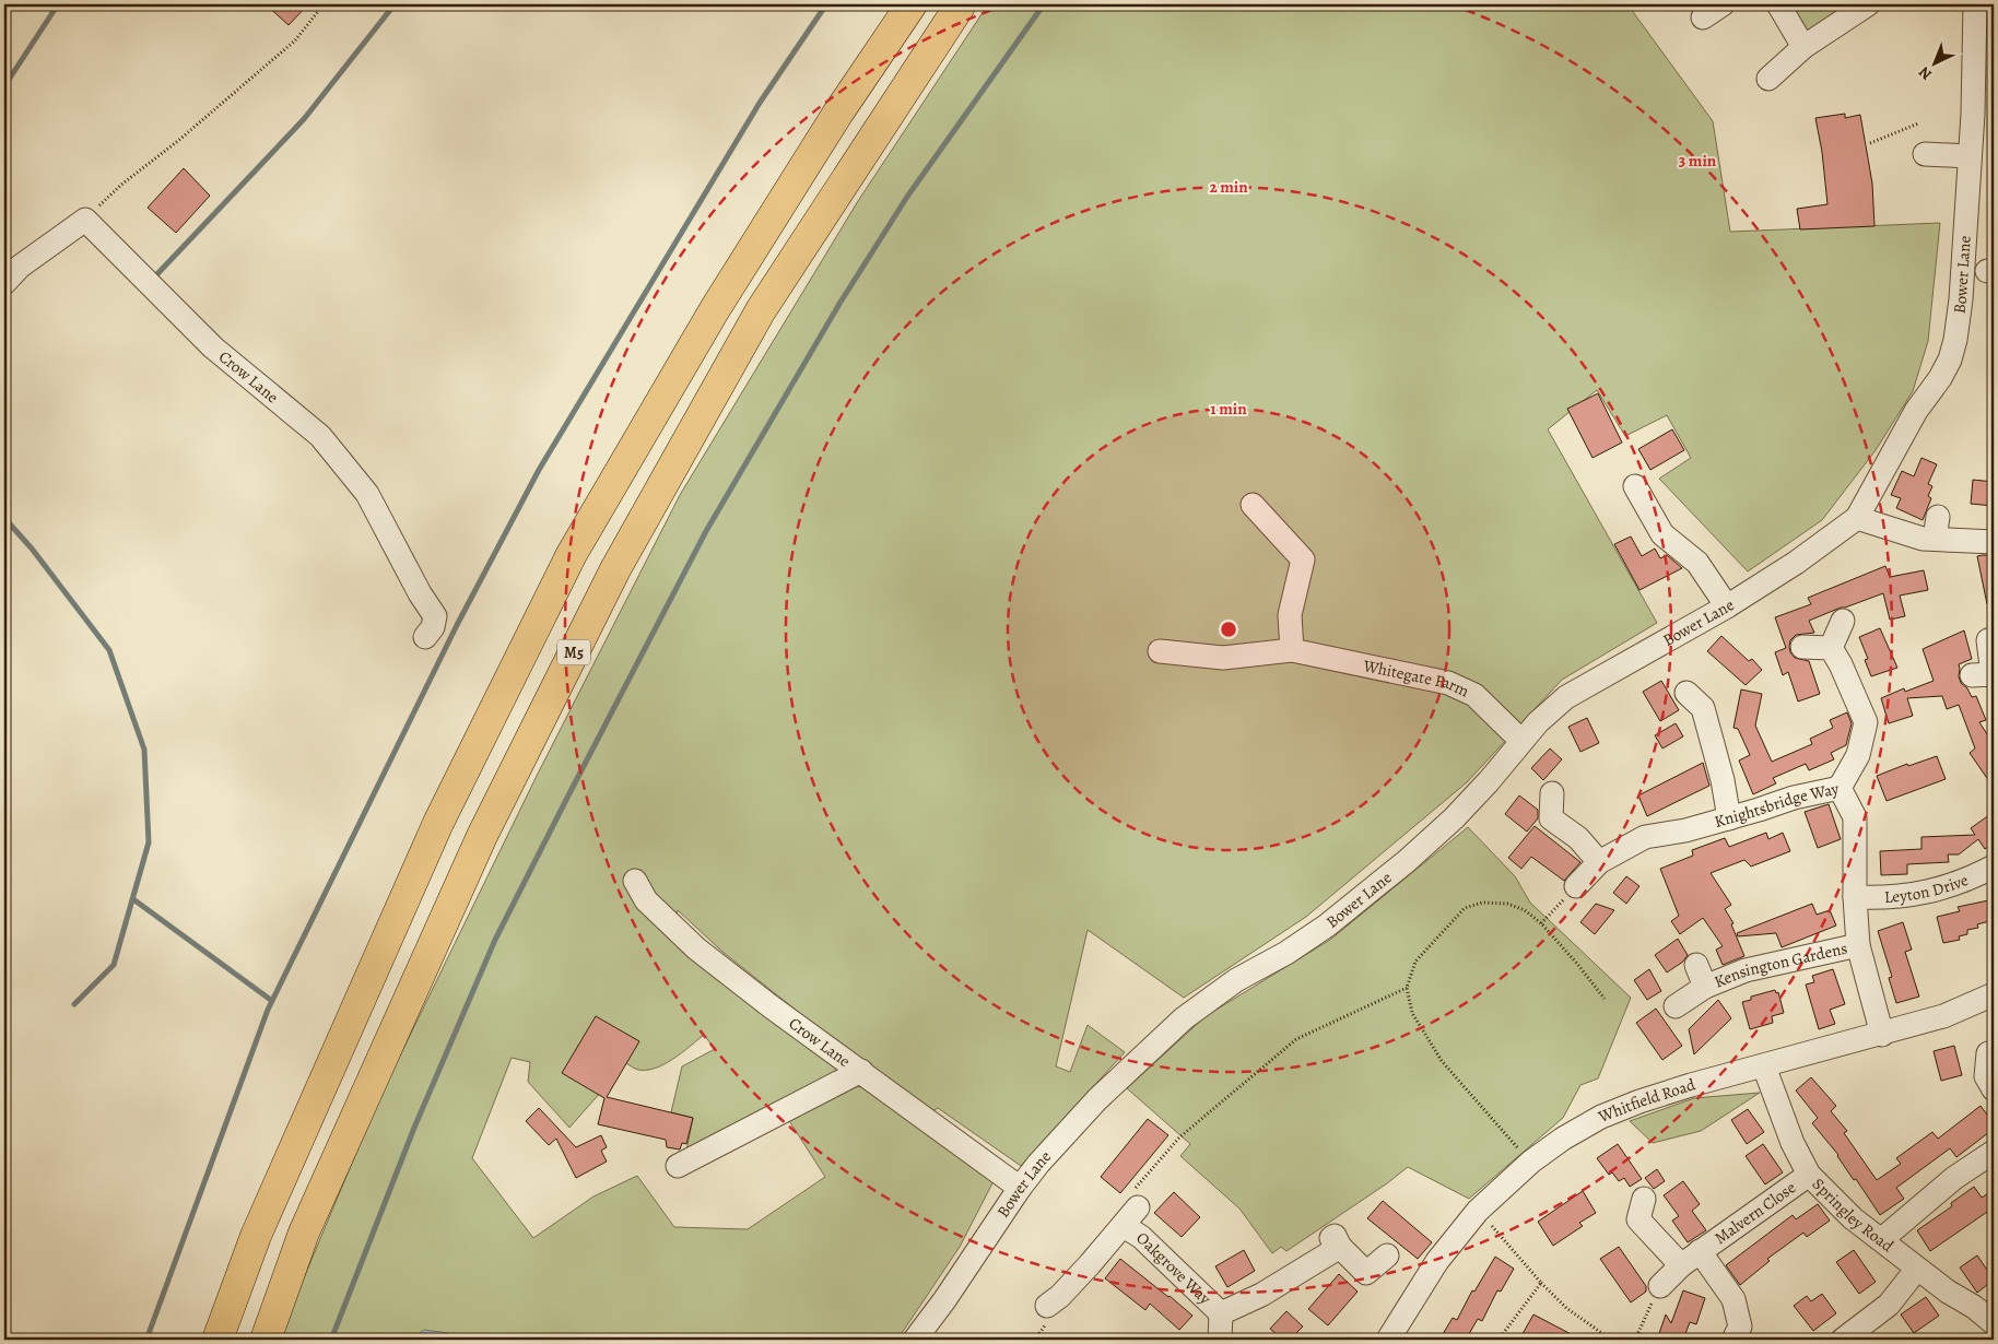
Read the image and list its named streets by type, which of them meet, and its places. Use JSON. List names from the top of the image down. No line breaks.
{"streets":{"highway":["M5"],"street":["Bower Lane","Crow Lane","Whitegate Farm","Knightsbridge Way","Leyton Drive","Kensington Gardens","Whitfield Road","Malvern Close","Springley Road","Oakgrove Way"]},"crossings":[["Bower Lane","Crow Lane"],["Bower Lane","Whitegate Farm"],["Knightsbridge Way","Leyton Drive"],["Knightsbridge Way","Kensington Gardens"],["Knightsbridge Way","Whitfield Road"],["Whitfield Road","Springley Road"],["Malvern Close","Springley Road"]],"north":"bottom left","rings":["3 min","2 min","1 min"]}
